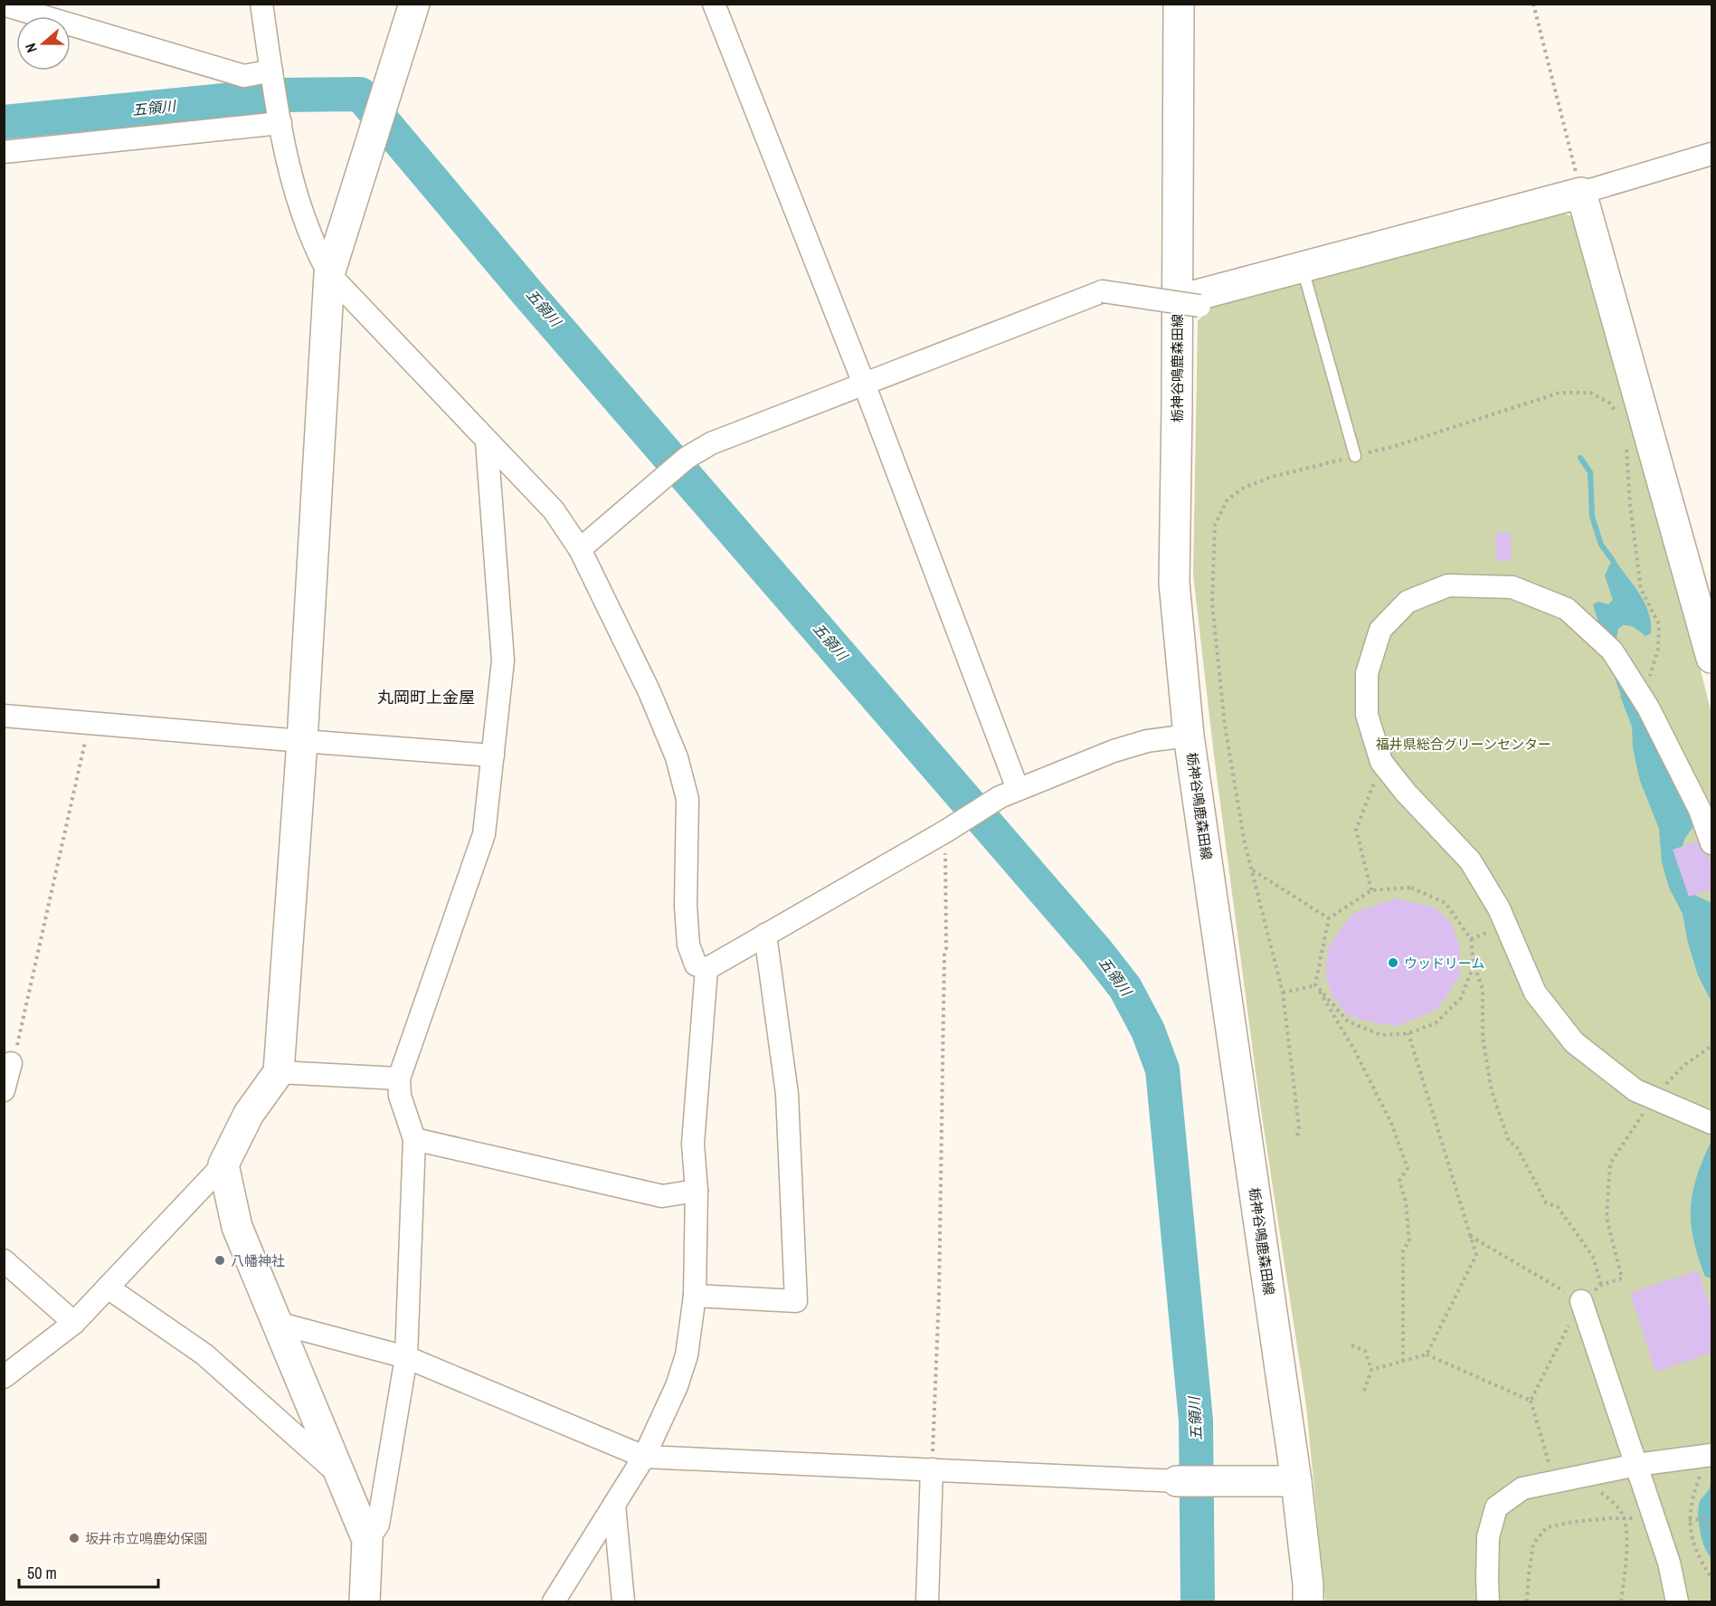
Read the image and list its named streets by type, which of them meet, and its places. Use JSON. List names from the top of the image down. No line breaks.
{"streets":{"street":["栃神谷鳴鹿森田線"]},"districts":["丸岡町上金屋"],"water":["五領川"],"parks":["福井県総合グリーンセンター"],"places":["ウッドリーム","八幡神社","坂井市立鳴鹿幼保園"],"scale_bar":"50 m","north":"left"}
